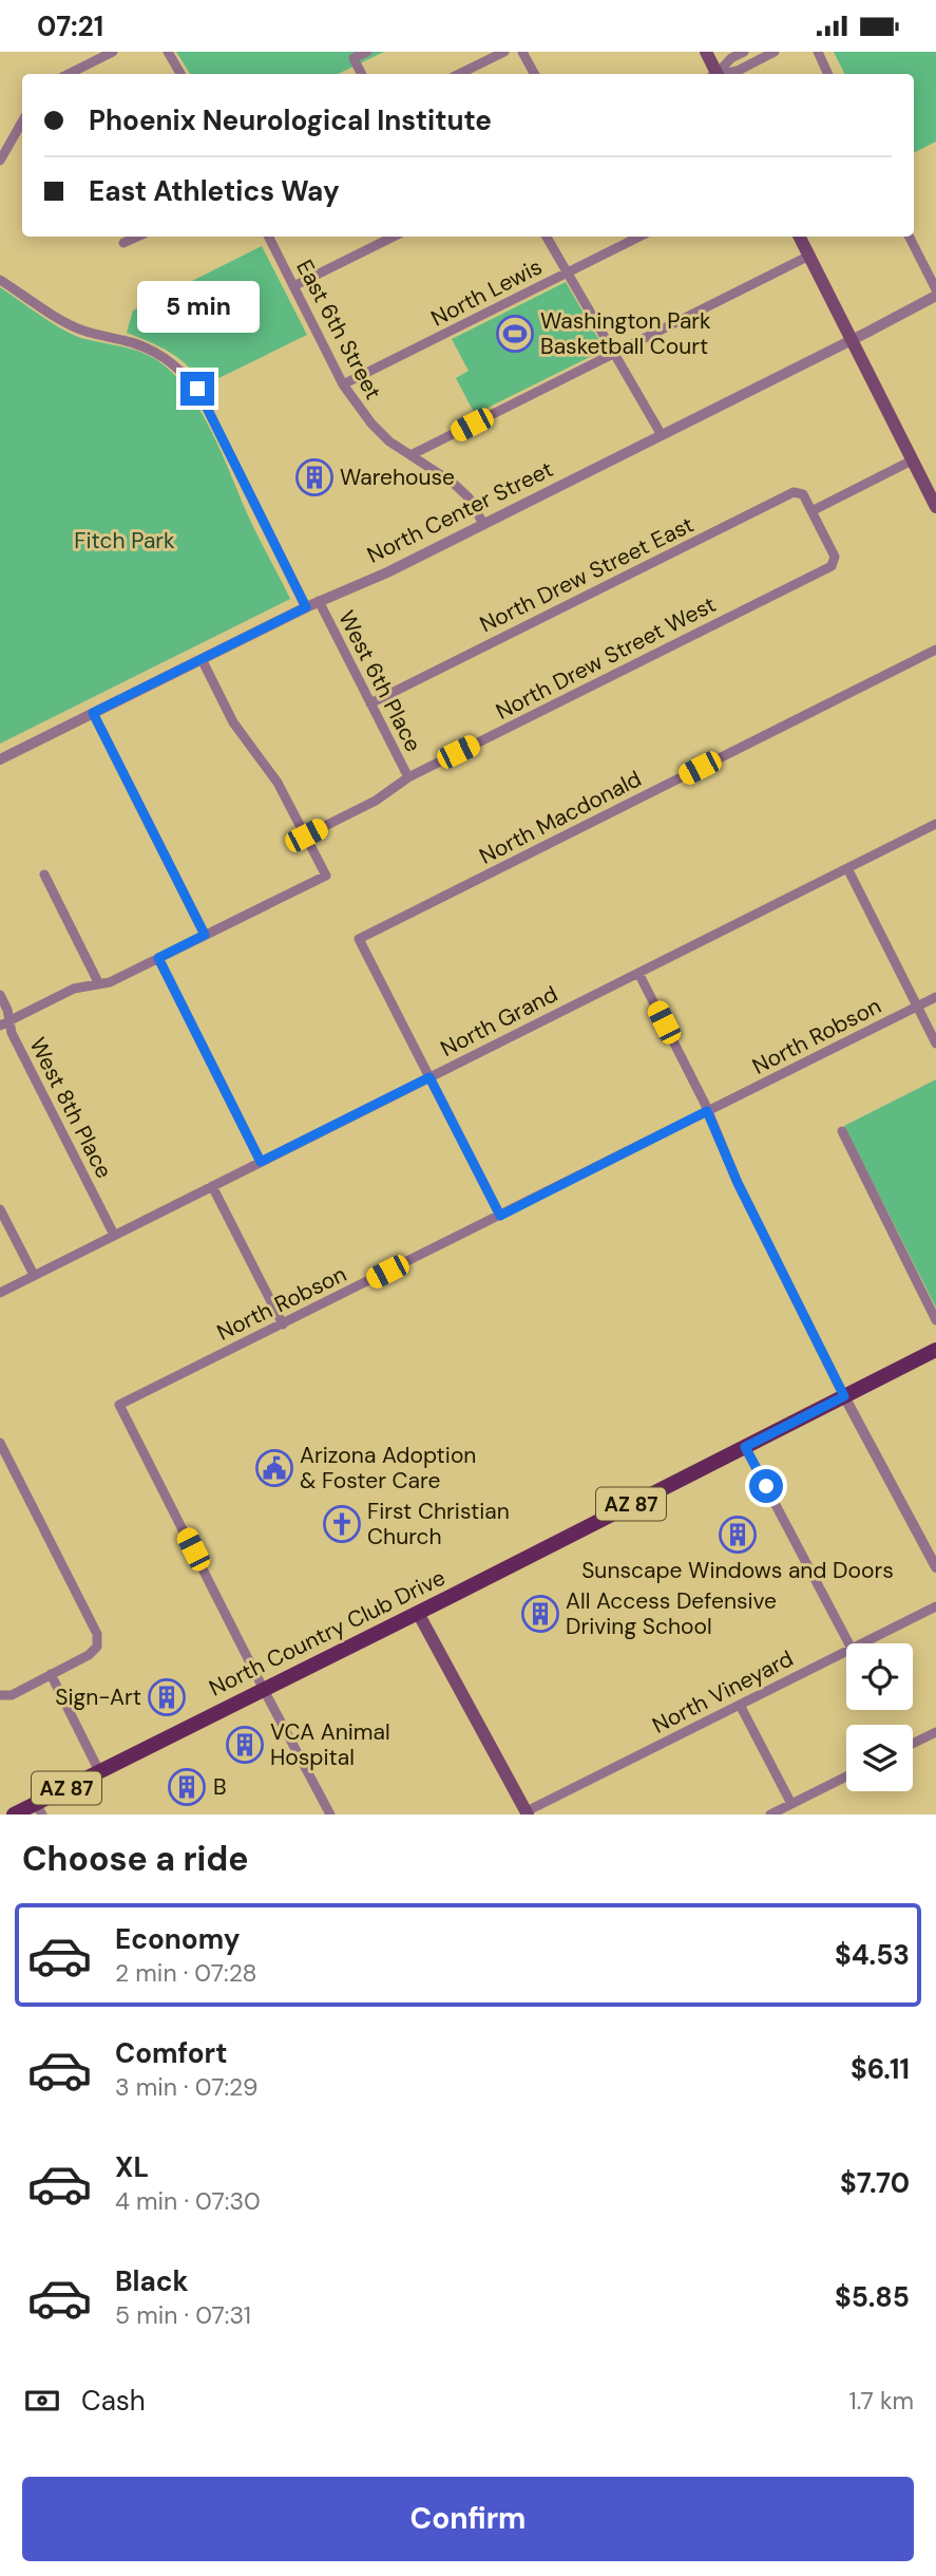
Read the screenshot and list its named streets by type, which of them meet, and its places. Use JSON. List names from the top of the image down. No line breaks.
{"streets":{"main road":["AZ 87","North Country Club Drive"],"street":["North Lewis","East 6th Street","North Center Street","North Drew Street East","North Drew Street West","West 6th Place","North Macdonald","North Grand","North Robson","West 8th Place","North Vineyard"]},"crossings":[["North Lewis","East 6th Street"],["East 6th Street","North Center Street"],["North Center Street","West 6th Place"],["North Drew Street East","North Drew Street West"],["North Drew Street East","West 6th Place"],["North Drew Street West","West 6th Place"],["North Macdonald","North Grand"],["North Grand","West 8th Place"],["North Robson","North Country Club Drive"]],"parks":["Fitch Park"],"places":{"sports":["Washington Park Basketball Court"],"building":["Warehouse","Sunscape Windows and Doors","All Access Defensive Driving School","Sign-Art","VCA Animal Hospital","B"],"public building":["Arizona Adoption & Foster Care"],"church":["First Christian Church"]},"page":{"status":"07:21","banner":["Phoenix Neurological Institute","East Athletics Way"],"bubble":"5 min","heading":"Choose a ride","list":[{"name":"Economy","note":"2 min · 07:28","value":"$4.53"},{"name":"Comfort","note":"3 min · 07:29","value":"$6.11"},{"name":"XL","note":"4 min · 07:30","value":"$7.70"},{"name":"Black","note":"5 min · 07:31","value":"$5.85"}],"pay":["Cash","1.7 km"],"buttons":"Confirm"}}
